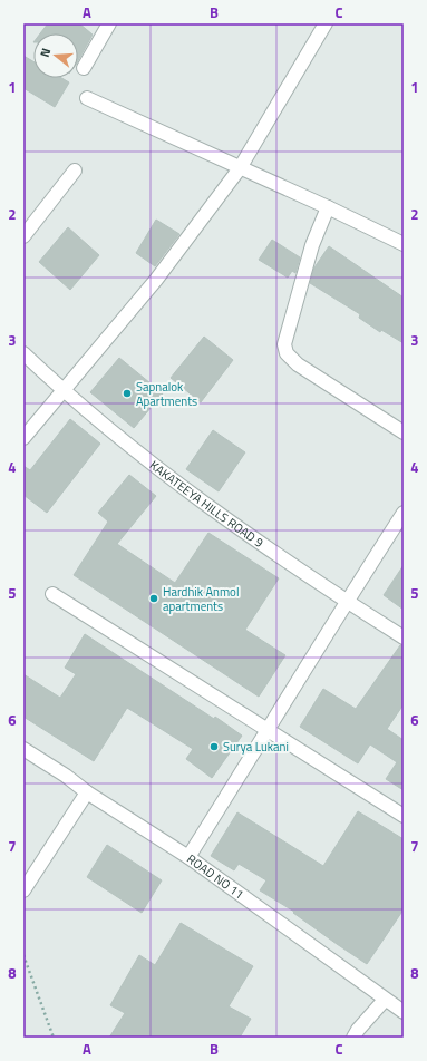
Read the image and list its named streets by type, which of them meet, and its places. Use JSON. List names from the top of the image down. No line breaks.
{"streets":{"street":["KAKATEEYA HILLS ROAD 9","ROAD NO 11"]},"places":["Sapnalok Apartments","Hardhik Anmol apartments","Surya Lukani"],"north":"left","grid":{"columns":["A","B","C"],"rows":["1","2","3","4","5","6","7","8"]}}
